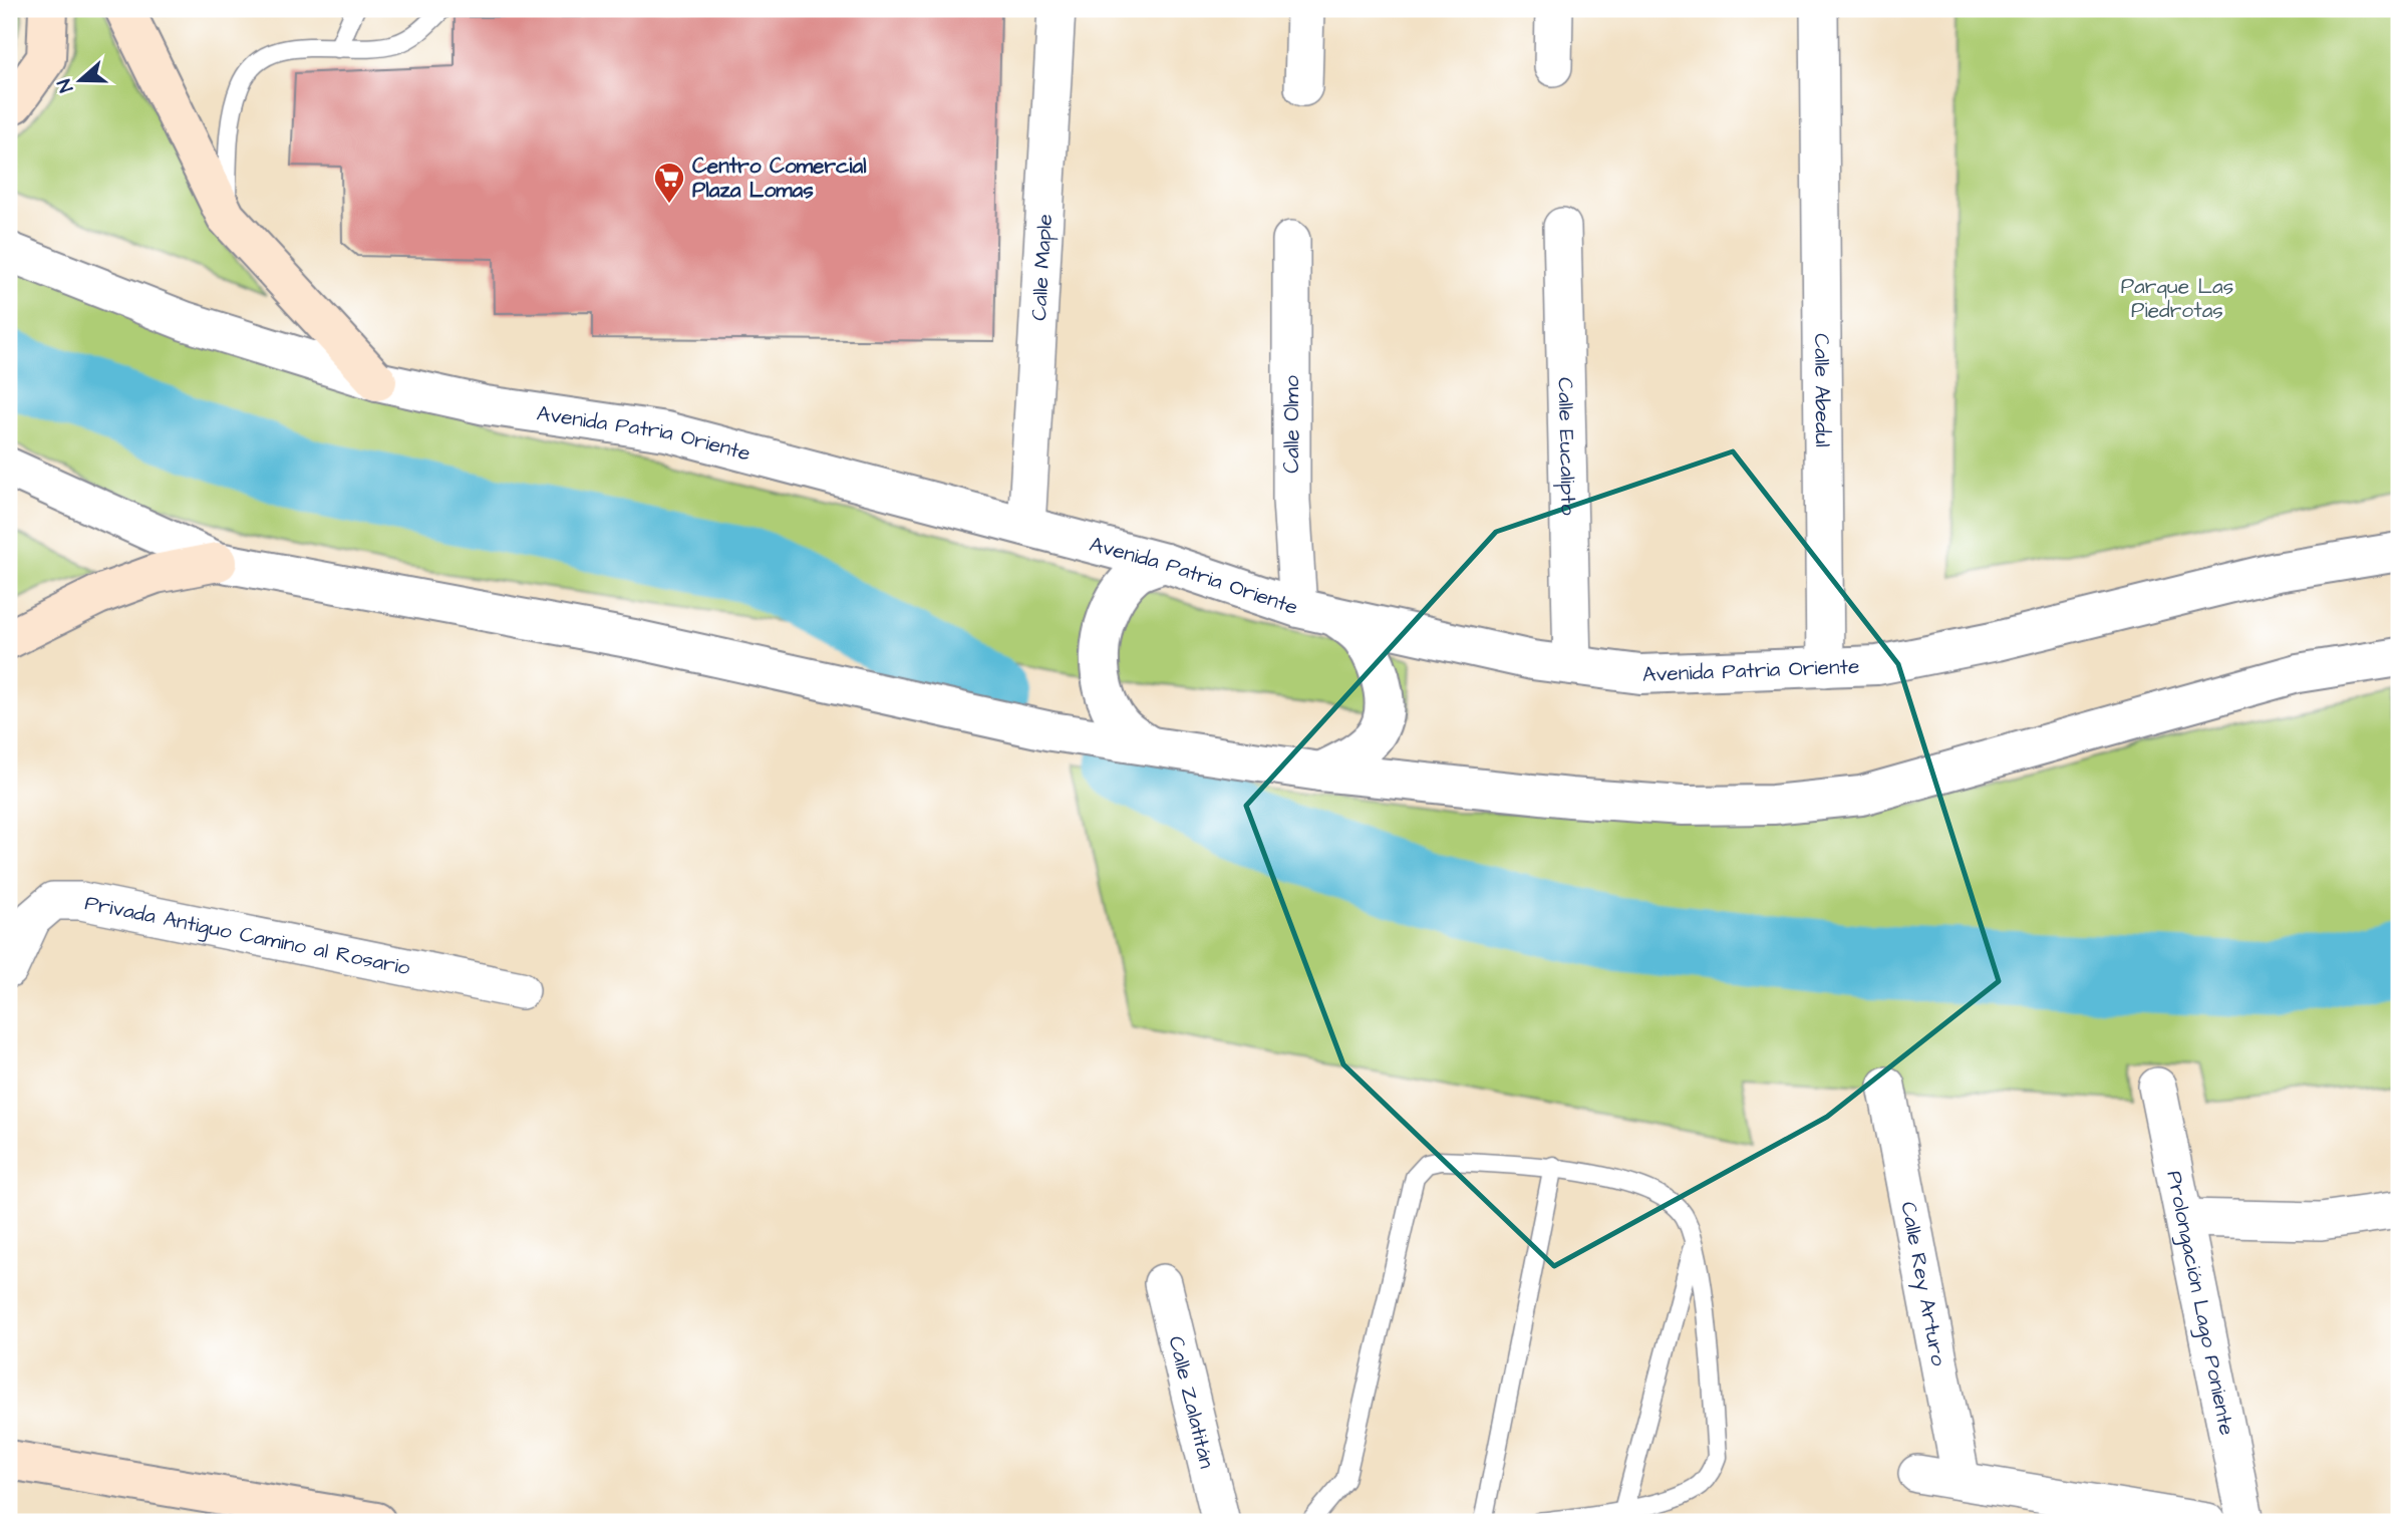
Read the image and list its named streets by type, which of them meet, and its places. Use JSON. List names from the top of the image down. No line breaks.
{"streets":{"street":["Calle Maple","Calle Abedul","Calle Olmo","Avenida Patria Oriente","Calle Eucalipto","Privada Antiguo Camino al Rosario","Calle Rey Arturo","Prolongación Lago Poniente","Calle Zalatitán"]},"crossings":[["Calle Maple","Avenida Patria Oriente"],["Calle Abedul","Avenida Patria Oriente"],["Calle Olmo","Avenida Patria Oriente"],["Avenida Patria Oriente","Calle Eucalipto"]],"parks":["Parque Las Piedrotas"],"places":{"supermarket":["Centro Comercial Plaza Lomas"]},"north":"left"}
